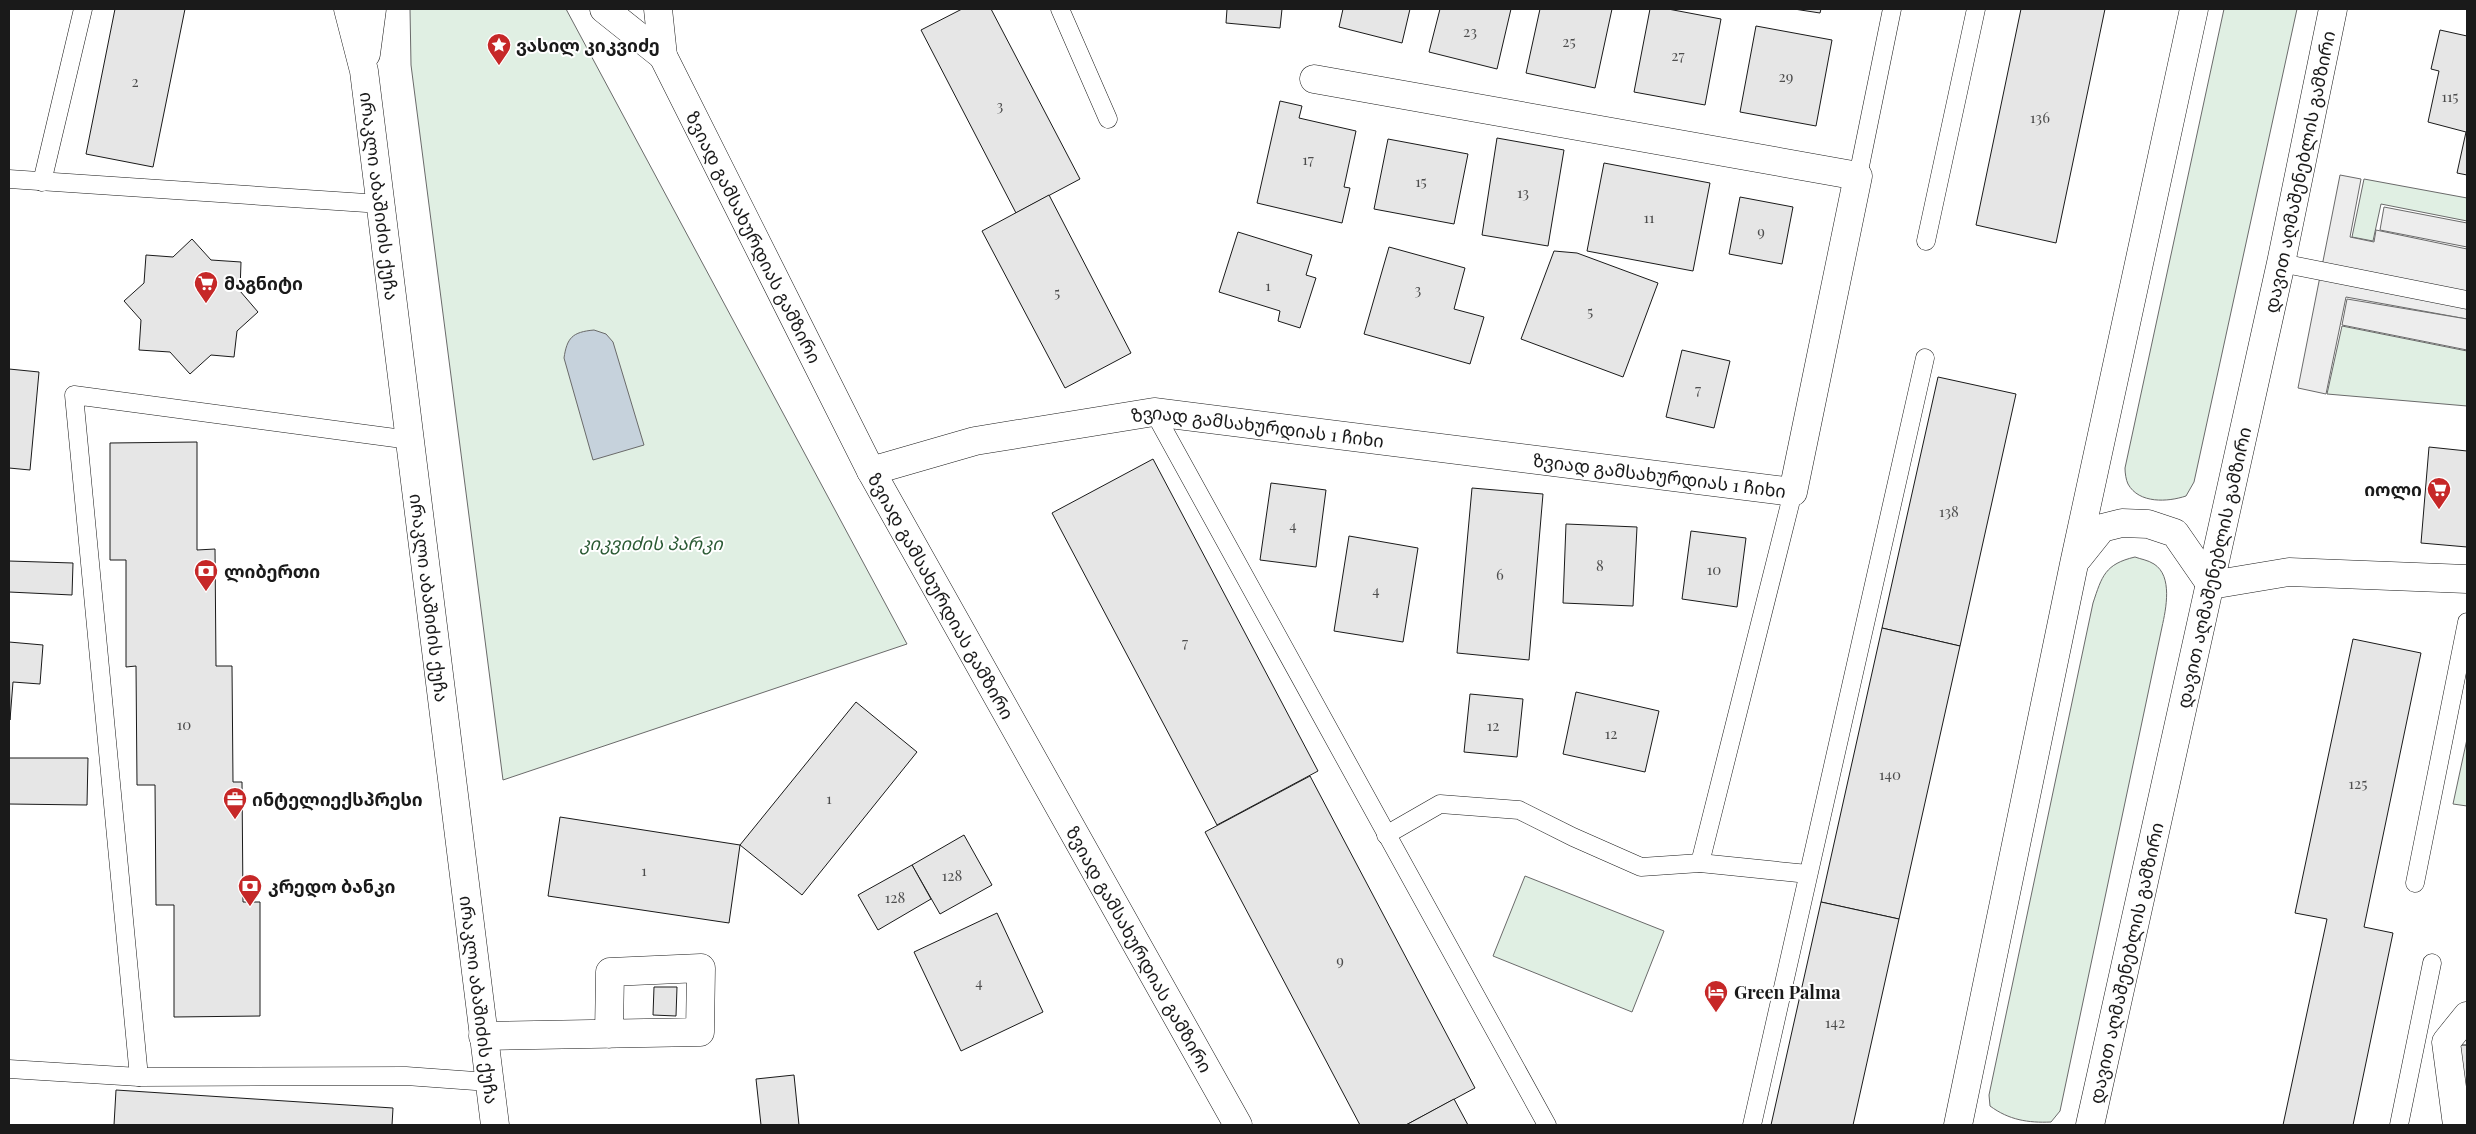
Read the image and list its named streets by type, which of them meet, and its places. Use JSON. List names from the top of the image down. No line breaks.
{"streets":{"main road":["დავით აღმაშენებლის გამზირი","ირაკლი აბაშიძის ქუჩა","ზვიად გამსახურდიას გამზირი","ზვიად გამსახურდიას 1 ჩიხი"]},"crossings":[["ზვიად გამსახურდიას გამზირი","ზვიად გამსახურდიას 1 ჩიხი"]],"parks":["კიკვიძის პარკი"],"places":{"place":["ვასილ კიკვიძე"],"supermarket":["მაგნიტი","იოლი"],"bank":["ლიბერთი","კრედო ბანკი"],"office":["ინტელიექსპრესი"],"hotel":["Green Palma"]},"house_numbers":["23","25","27","29","2","115","3","136","17","15","13","11","9","1","3","5","5","7","138","4","8","10","6","4","7","10","12","12","140","125","1","1","128","128","9","4","142"]}
